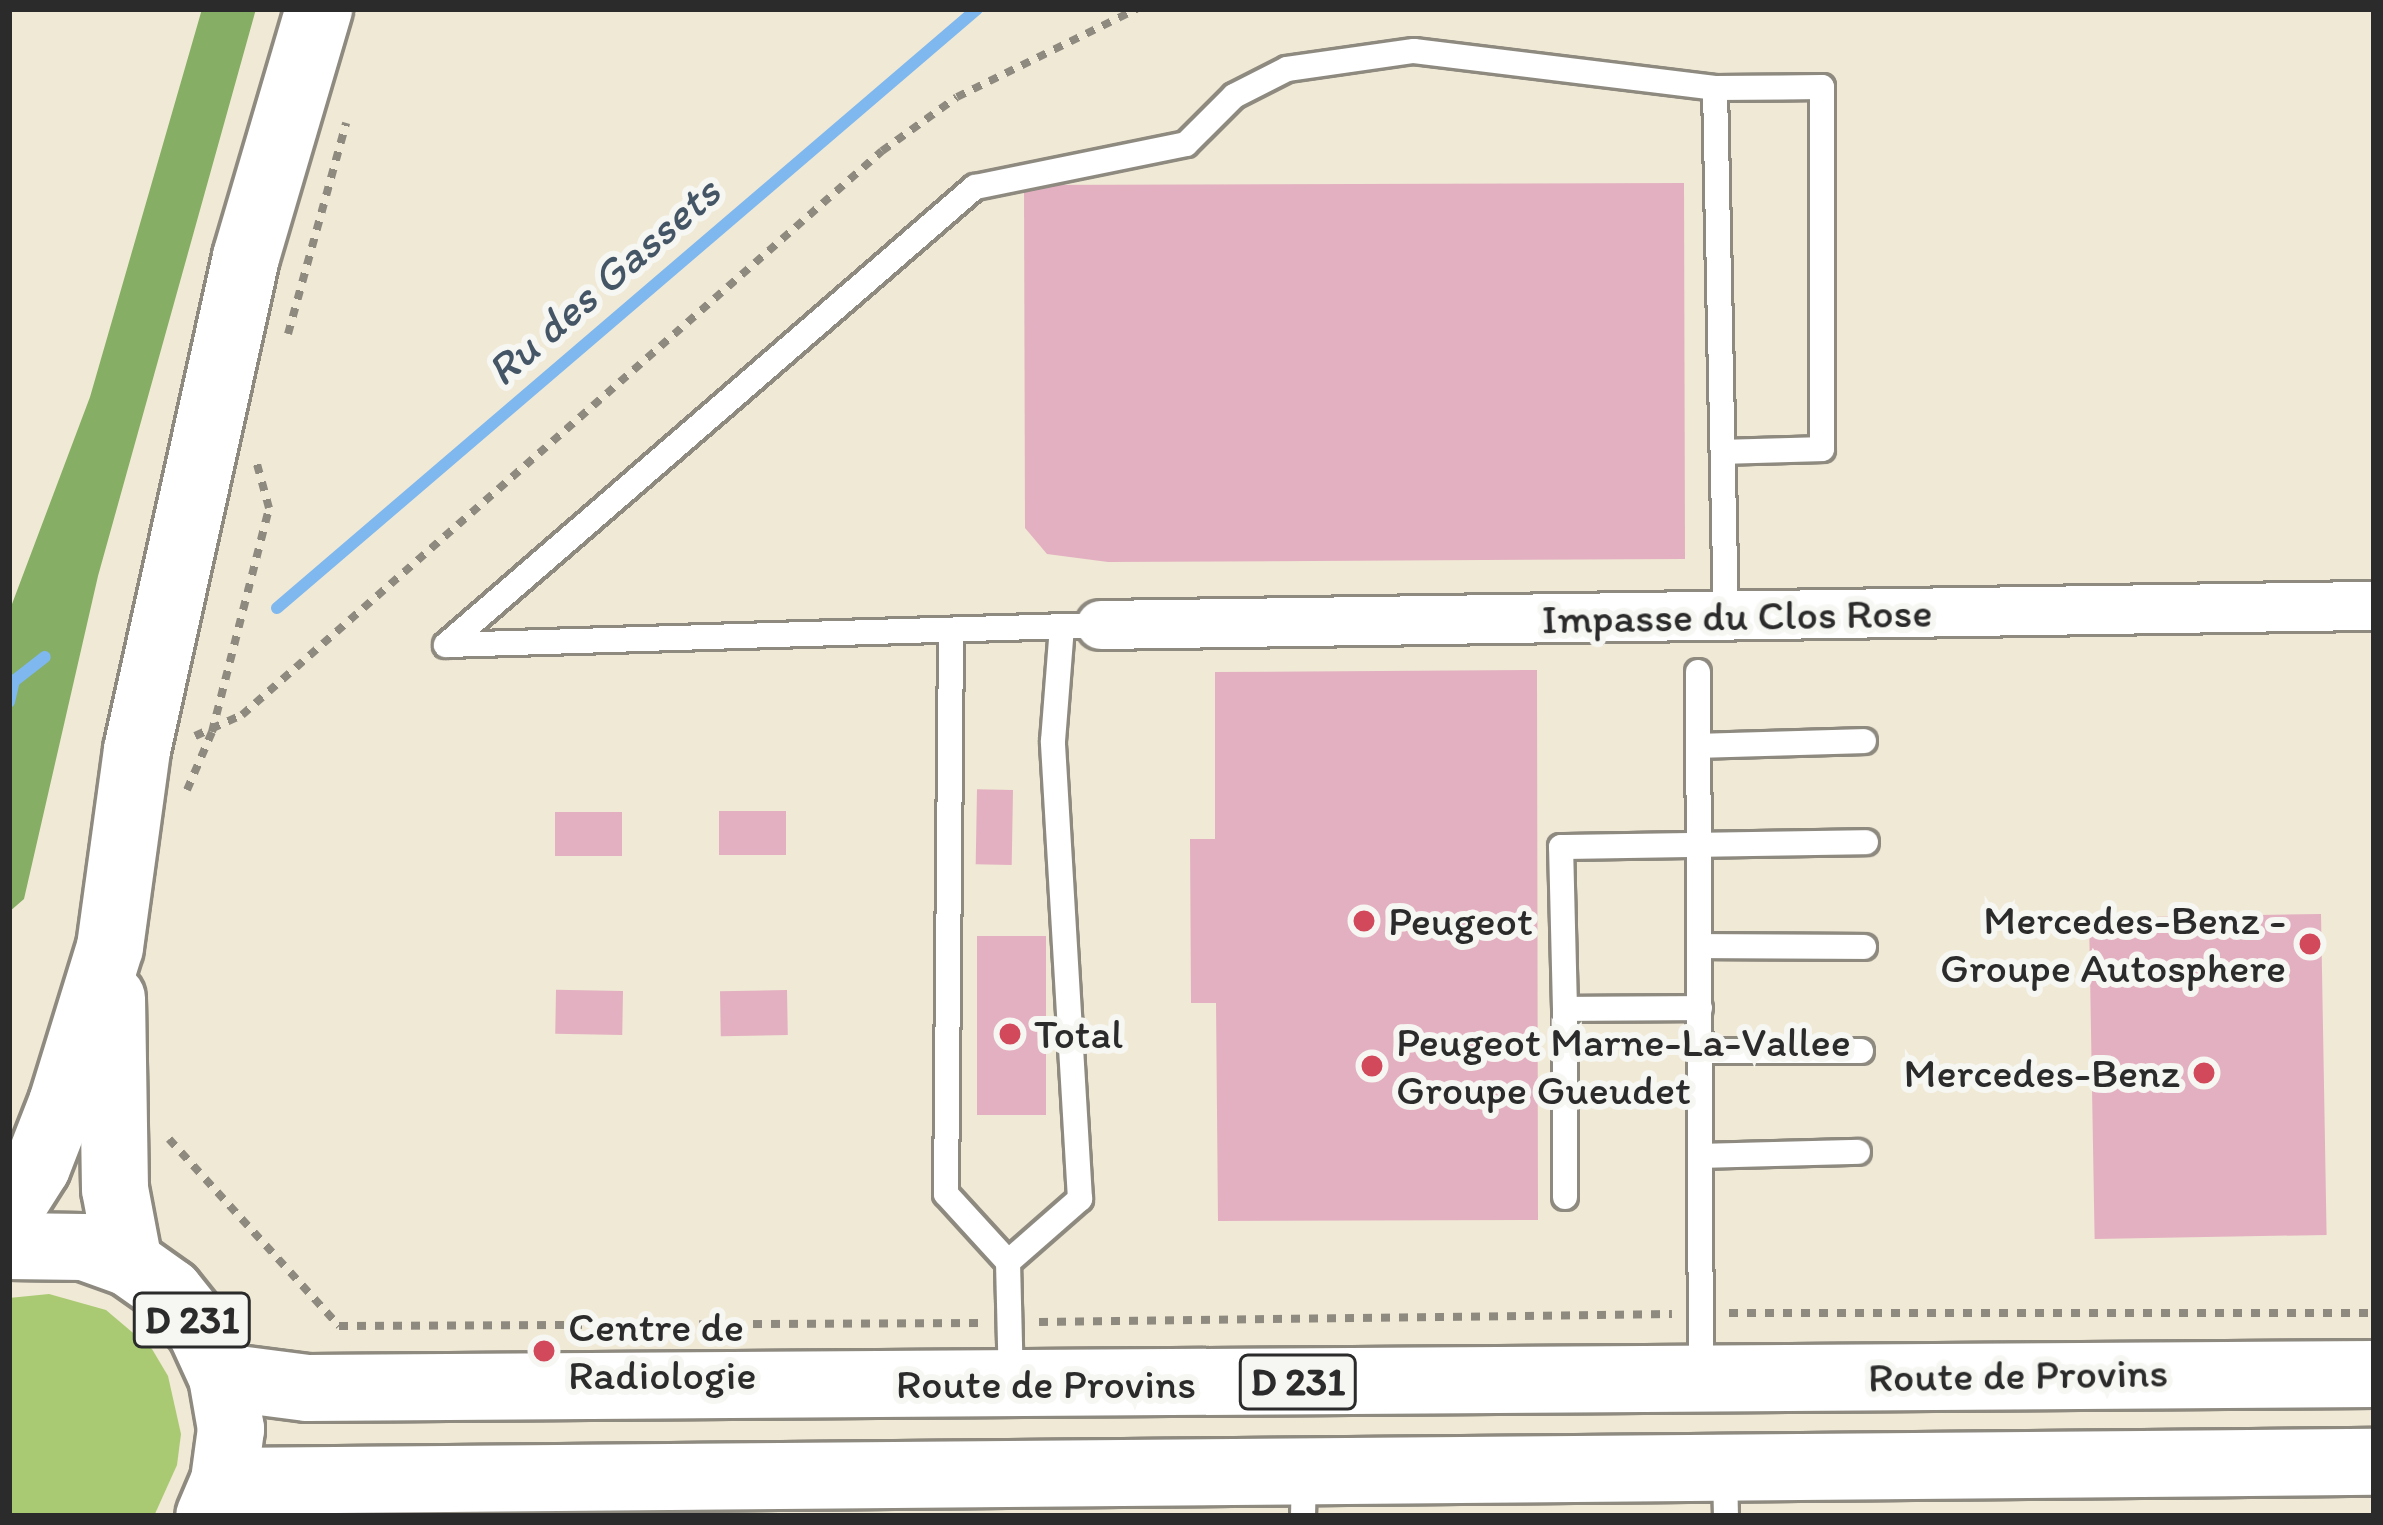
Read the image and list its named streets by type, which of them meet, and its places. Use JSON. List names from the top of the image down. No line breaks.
{"streets":{"main road":["D 231","Route de Provins"],"street":["Impasse du Clos Rose"]},"crossings":[["D 231","Route de Provins"]],"water":["Ru des Gassets"],"places":["Peugeot","Mercedes-Benz - Groupe Autosphere","Total","Peugeot Marne-La-Vallee Groupe Gueudet","Mercedes-Benz","Centre de Radiologie"]}
